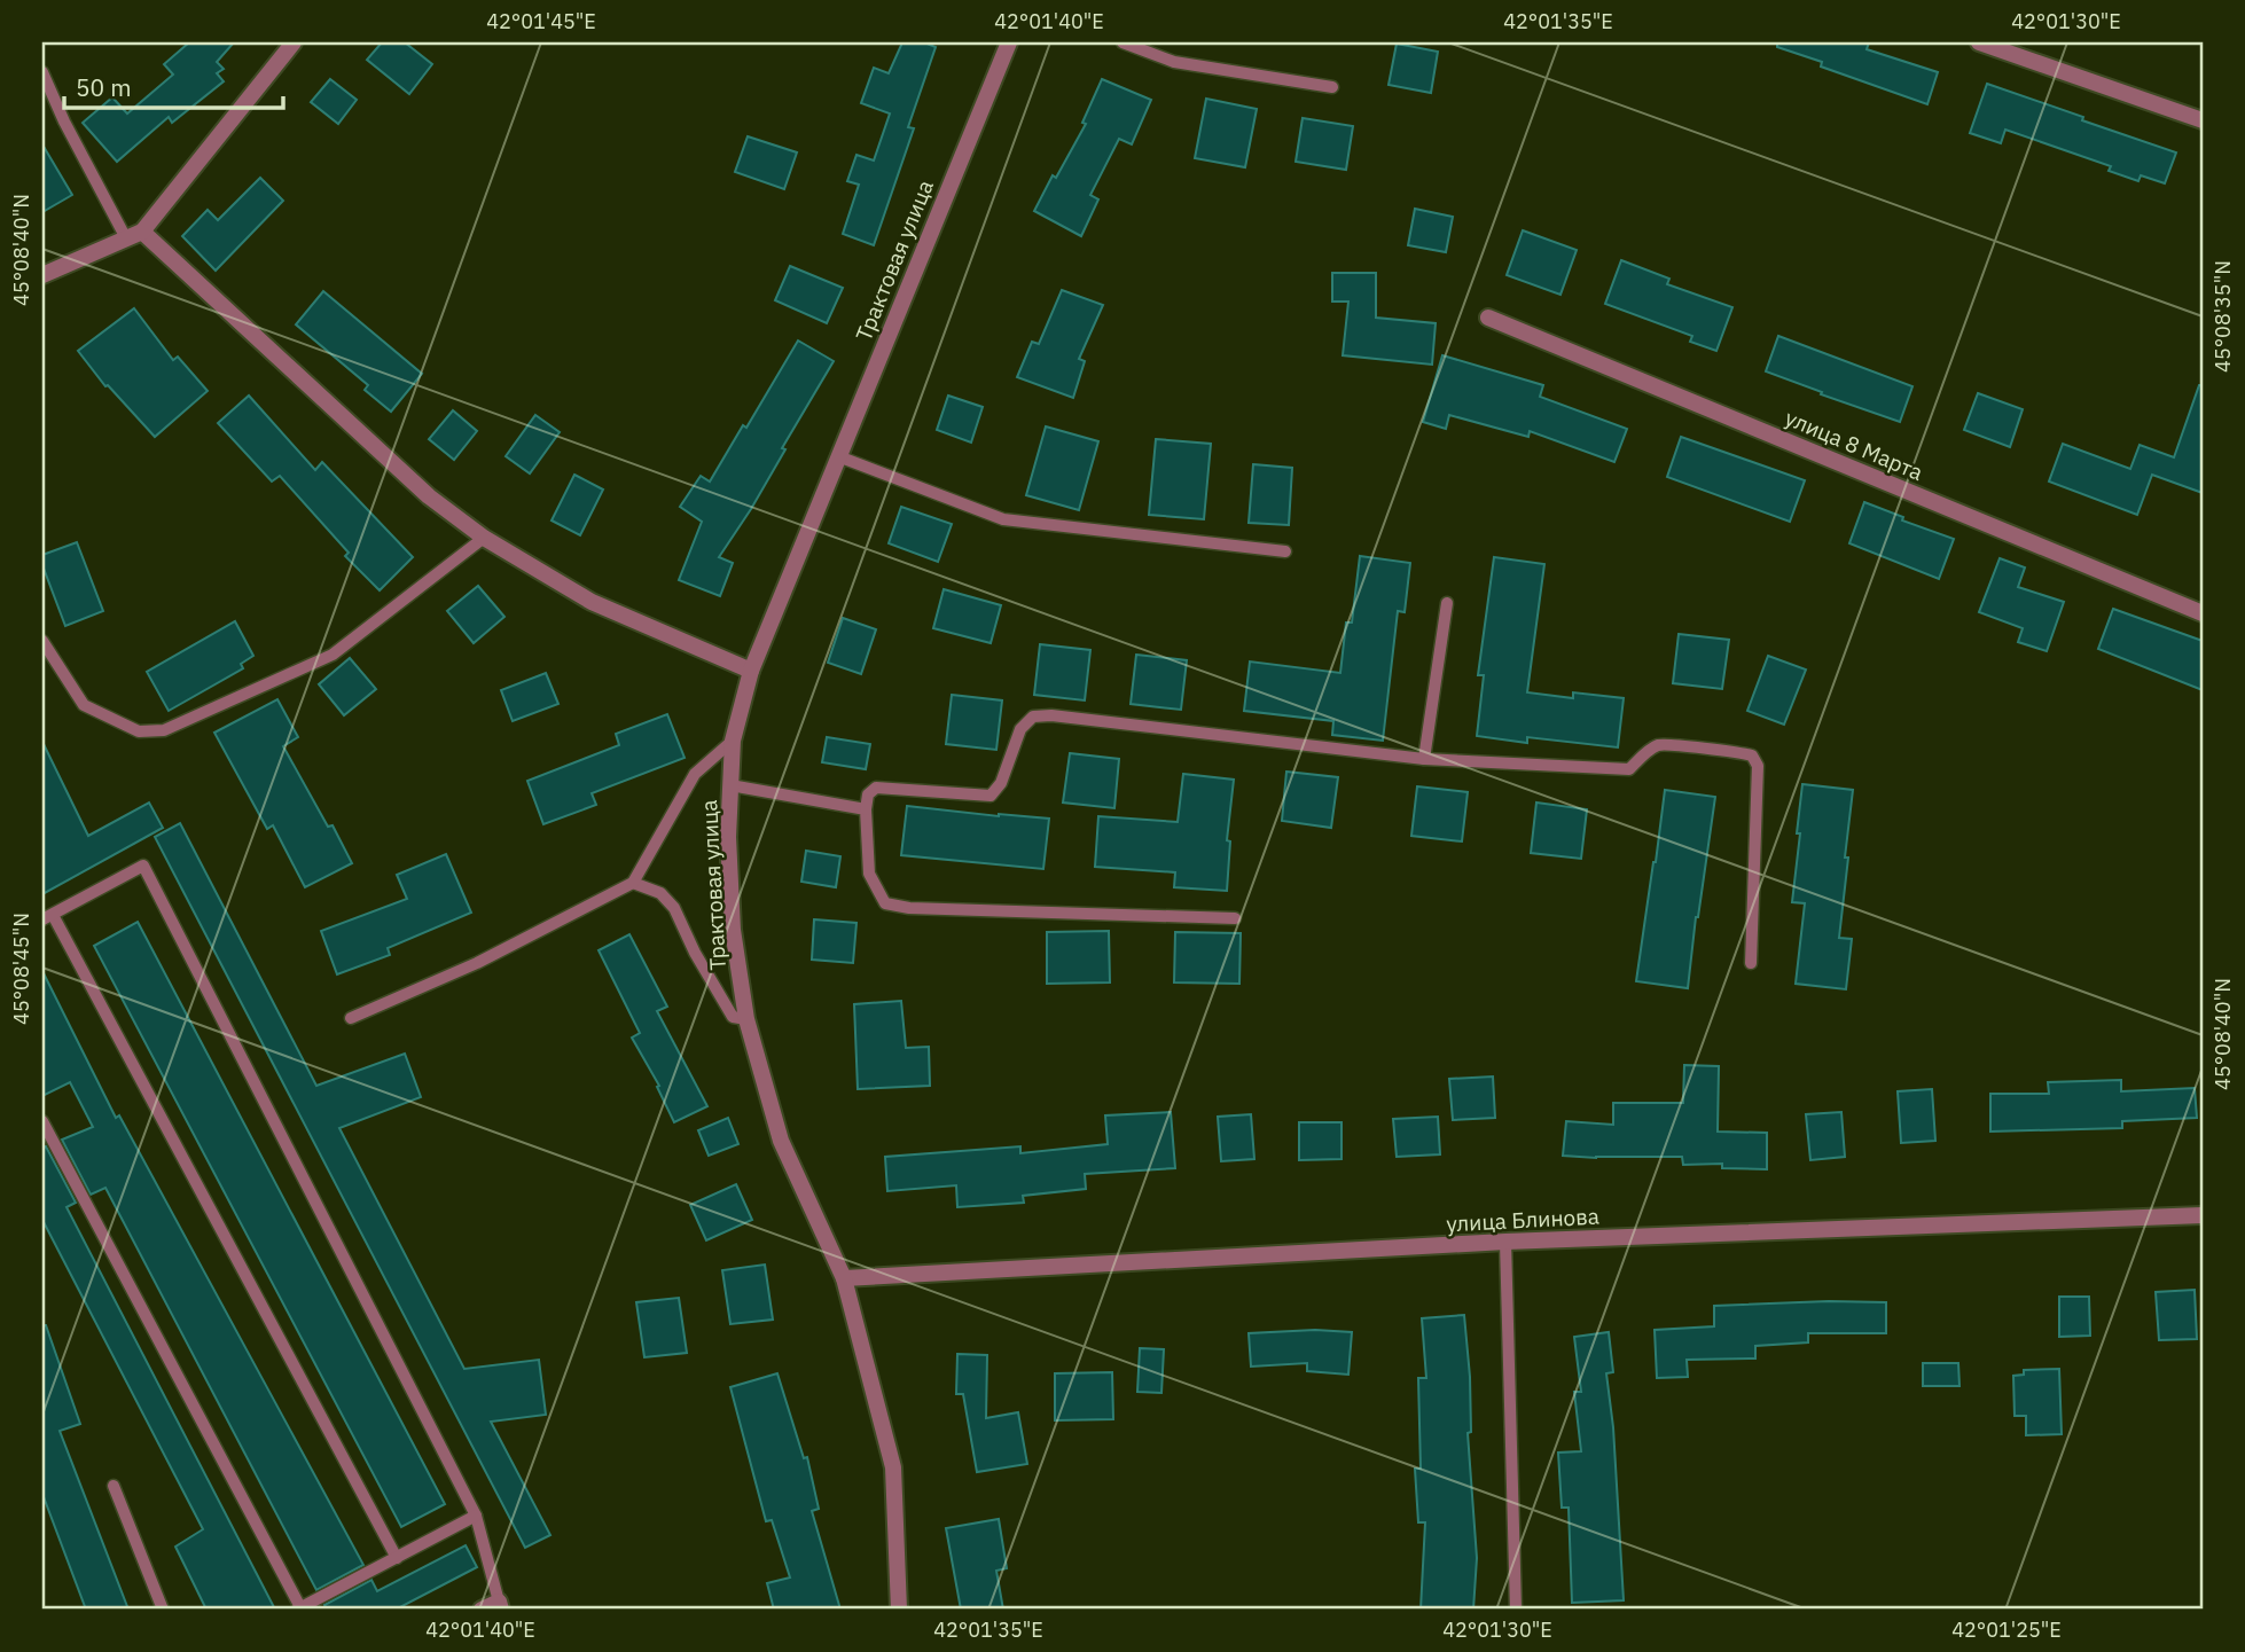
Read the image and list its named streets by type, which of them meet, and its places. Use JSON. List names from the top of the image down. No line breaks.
{"streets":{"street":["Трактовая улица","улица 8 Марта","улица Блинова"]},"crossings":[["Трактовая улица","улица Блинова"]],"scale_bar":"50 m","coordinates":["42°01'45\"E","42°01'40\"E","42°01'35\"E","42°01'30\"E","45°08'40\"N","45°08'35\"N","45°08'45\"N","42°01'25\"E"]}
